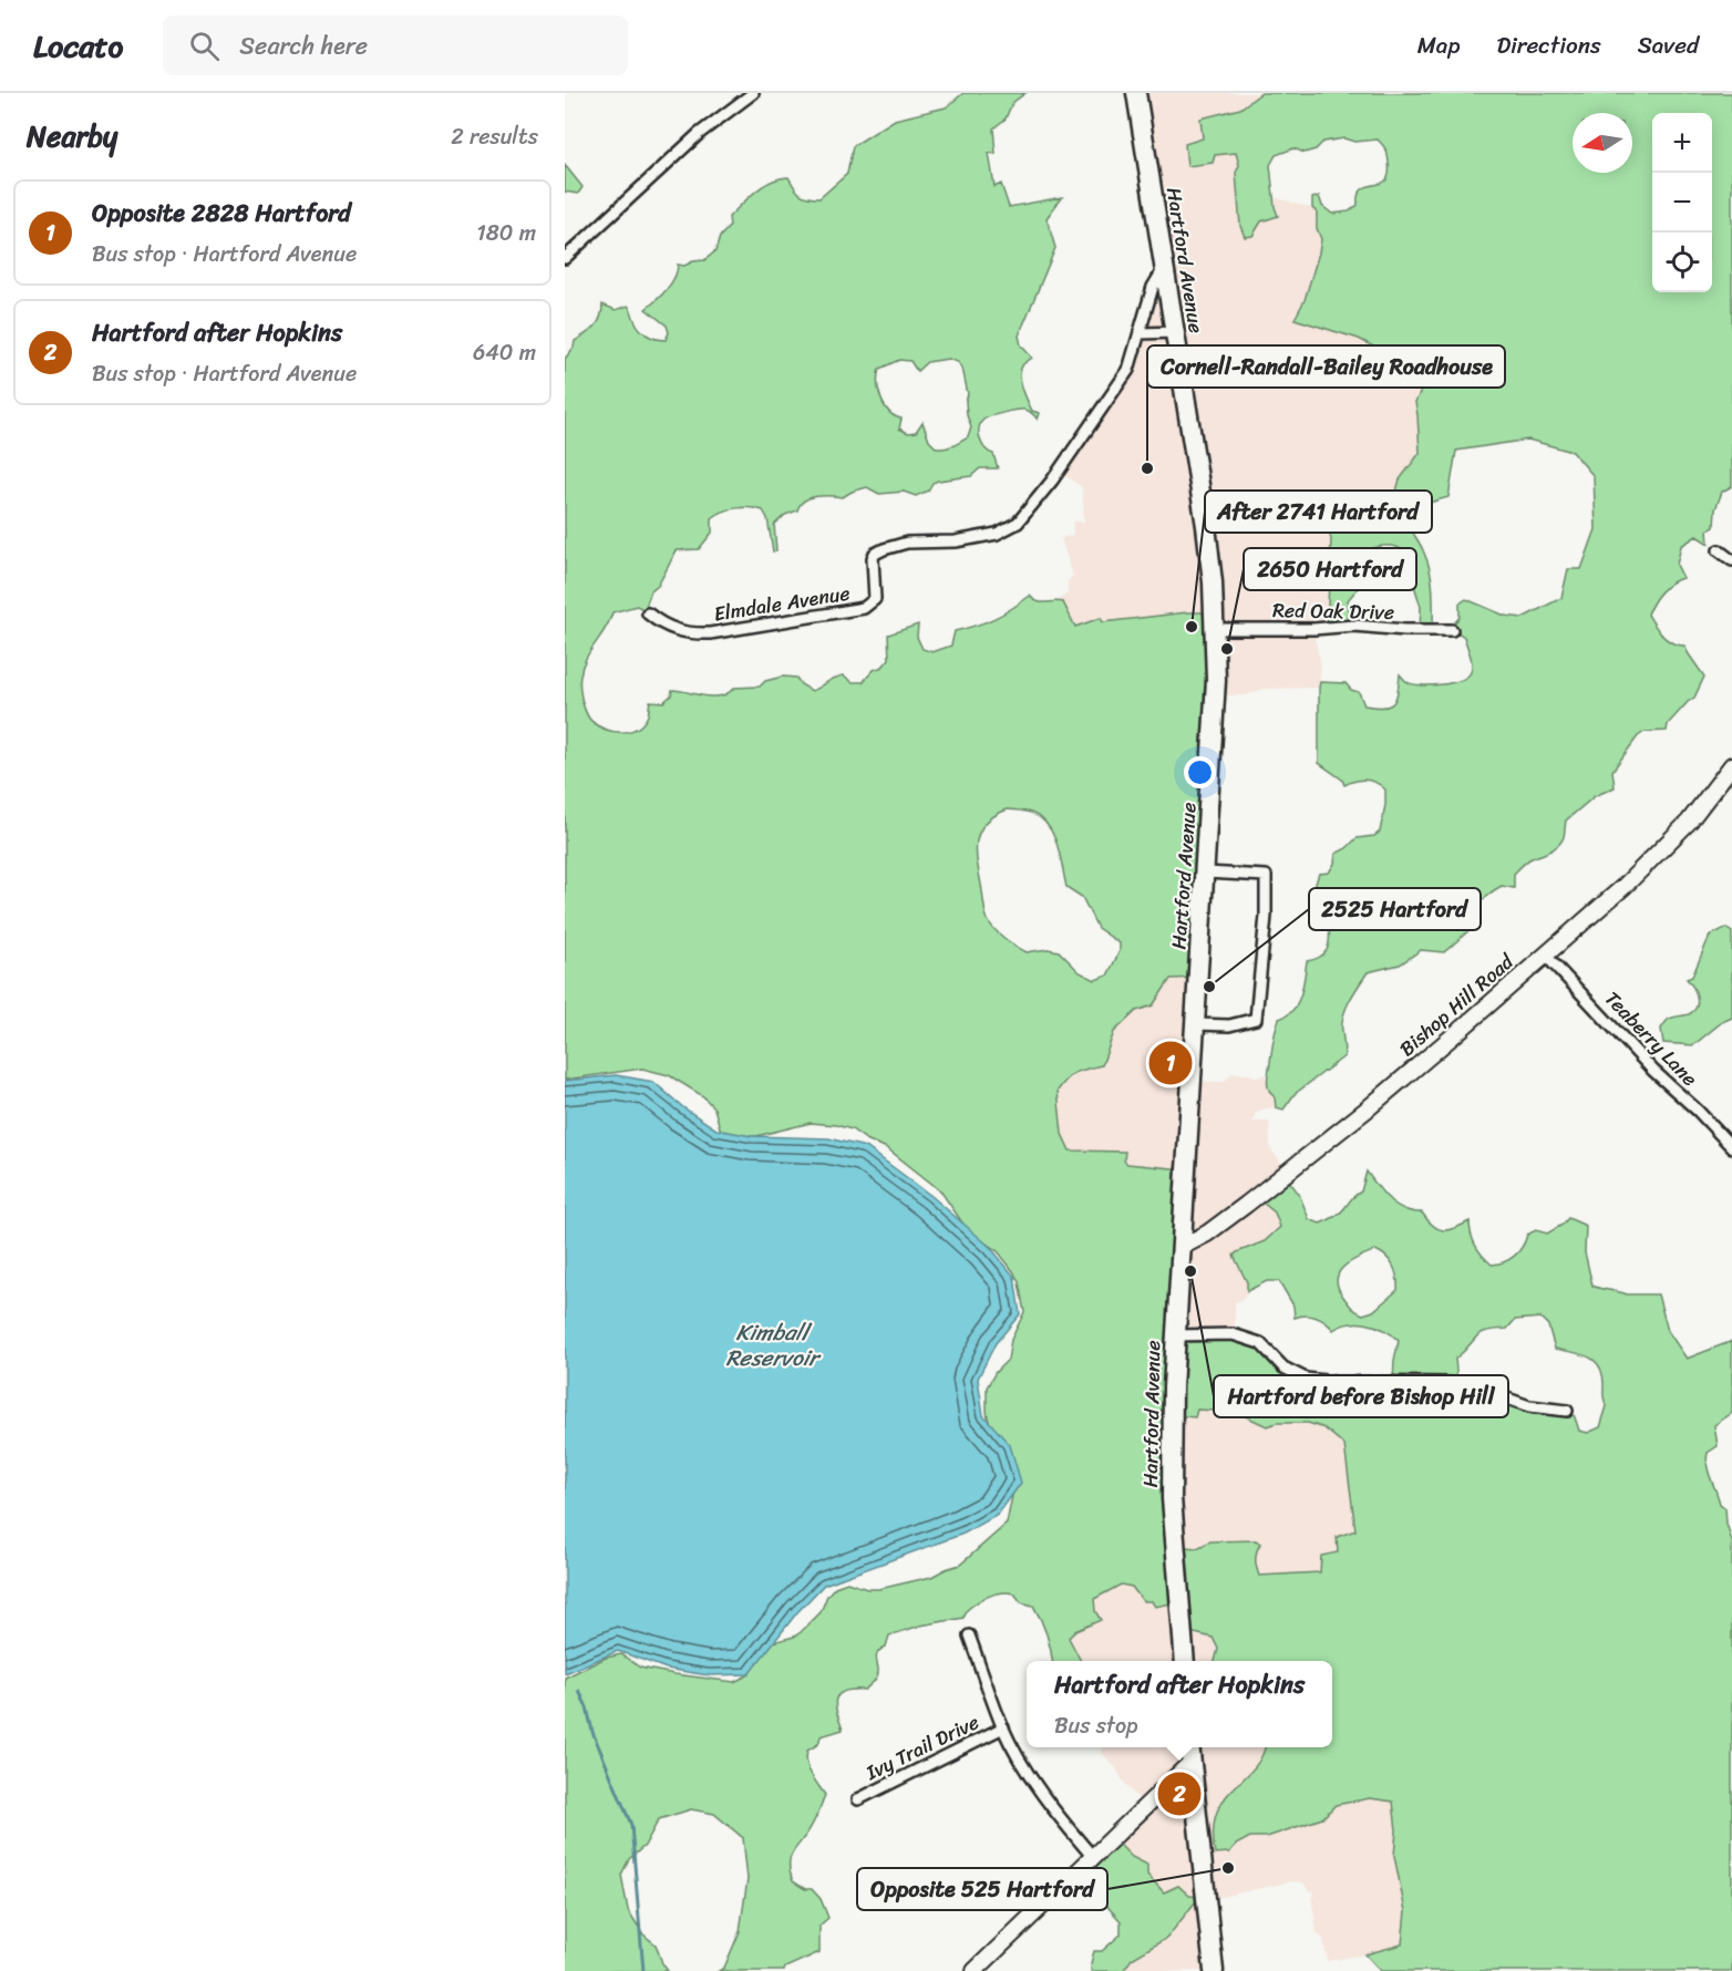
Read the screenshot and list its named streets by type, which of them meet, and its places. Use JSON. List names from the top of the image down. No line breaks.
{"streets":{"highway":["Hartford Avenue"],"street":["Elmdale Avenue","Red Oak Drive","Bishop Hill Road","Teaberry Lane","Ivy Trail Drive"]},"crossings":[["Hartford Avenue","Red Oak Drive"],["Hartford Avenue","Bishop Hill Road"],["Bishop Hill Road","Teaberry Lane"]],"water":["Kimball Reservoir"],"places":["Cornell-Randall-Bailey Roadhouse","After 2741 Hartford","2650 Hartford","2525 Hartford","Hartford before Bishop Hill","Opposite 525 Hartford"],"north":"left","page":{"header":"Locato","search":"Search here","nav":["Map","Directions","Saved"],"heading":["Nearby","2 results"],"map_buttons":["+","−"],"list":[{"mark":"1","name":"Opposite 2828 Hartford","note":"Bus stop · Hartford Avenue","value":"180 m"},{"mark":"2","name":"Hartford after Hopkins","note":"Bus stop · Hartford Avenue","value":"640 m"}],"pins":["1","2"],"popup":["Hartford after Hopkins","Bus stop"]}}
